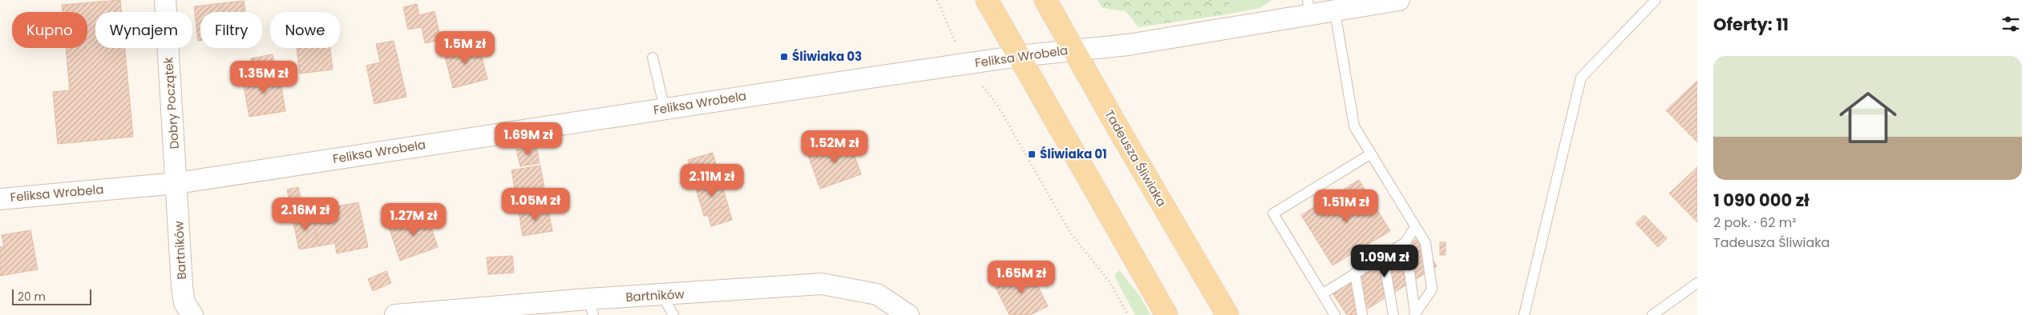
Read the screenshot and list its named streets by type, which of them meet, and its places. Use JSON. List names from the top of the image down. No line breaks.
{"streets":{"main road":["Tadeusza Śliwiaka"],"street":["Feliksa Wrobela","Dobry Początek","Bartników"]},"crossings":[["Feliksa Wrobela","Dobry Początek"],["Feliksa Wrobela","Tadeusza Śliwiaka"],["Feliksa Wrobela","Bartników"],["Dobry Początek","Bartników"]],"places":{"transit":["Śliwiaka 03","Śliwiaka 01"]},"scale_bar":"20 m","page":{"heading":"Oferty: 11","chip":["Kupno","Wynajem","Filtry","Nowe"],"price":["1.5M zł","1.35M zł","1.69M zł","1.52M zł","2.11M zł","1.05M zł","1.51M zł","2.16M zł","1.27M zł","1.09M zł","1.65M zł"],"list":[{"name":"1 090 000 zł","note":"2 pok. · 62 m² · Tadeusza Śliwiaka"}],"scale":"20 m"}}
